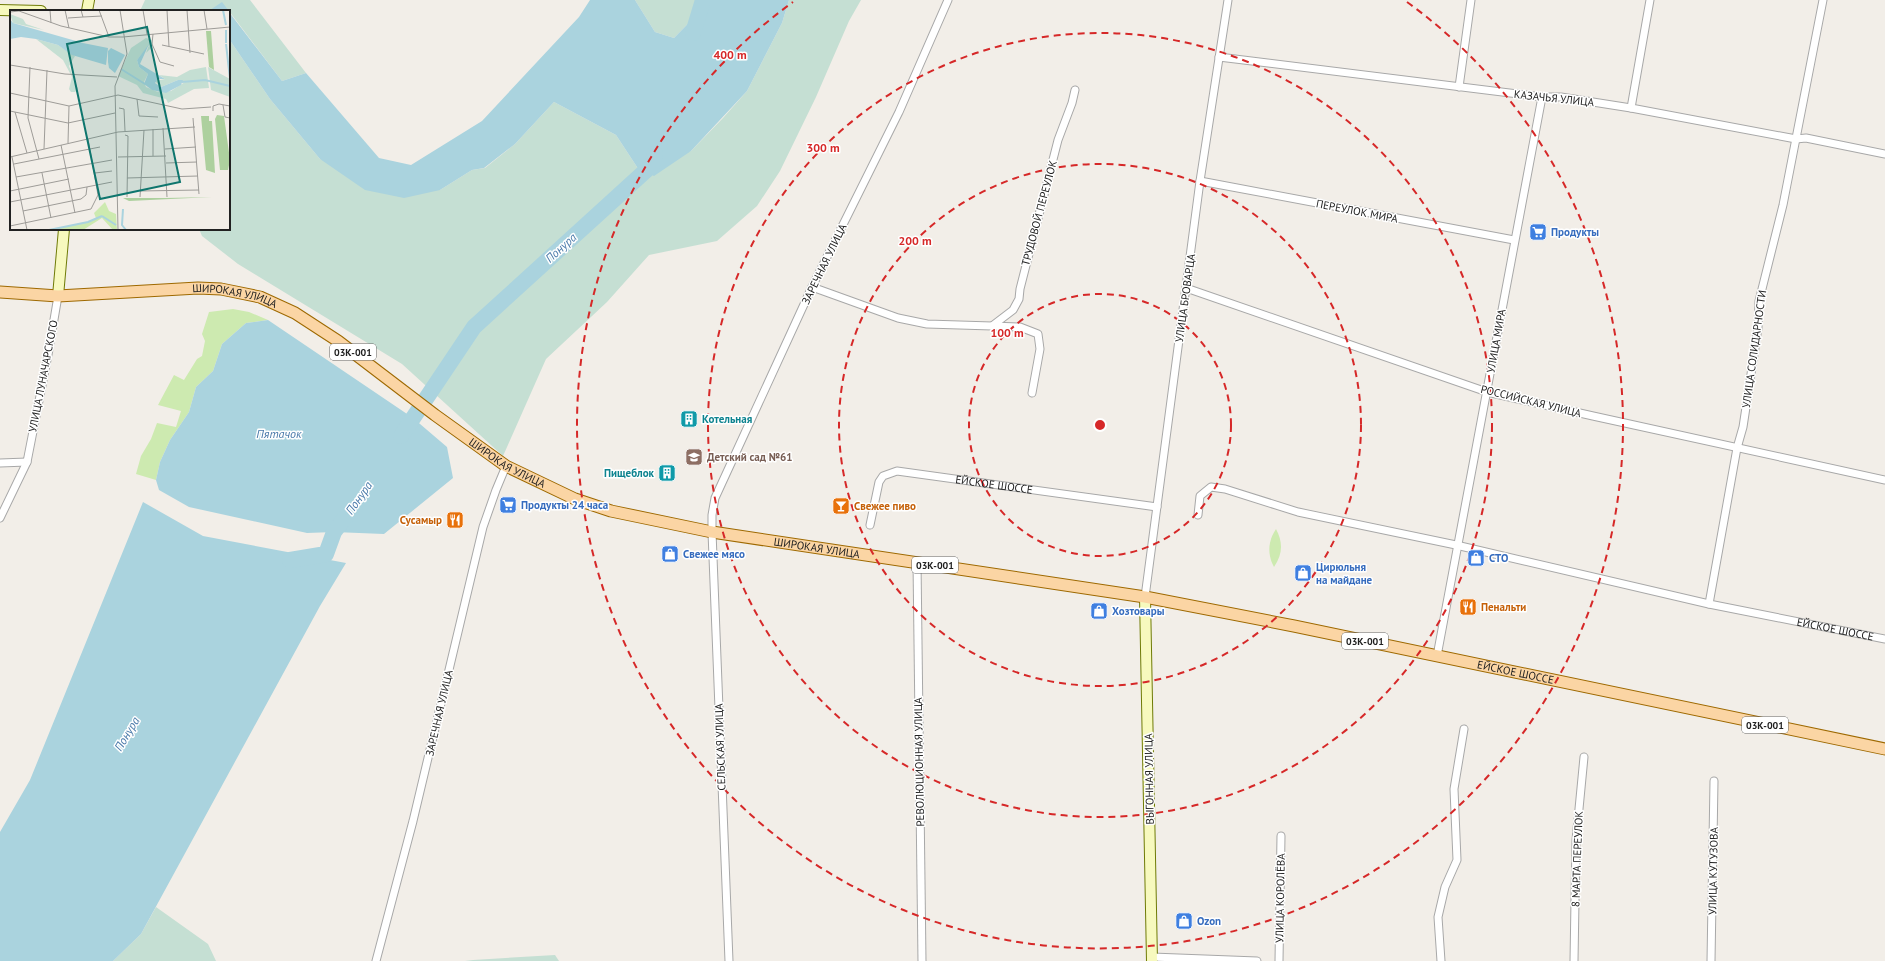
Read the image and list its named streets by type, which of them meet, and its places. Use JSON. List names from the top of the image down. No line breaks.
{"streets":{"main road":["ШИРОКАЯ УЛИЦА","03К-001","ЕЙСКОЕ ШОССЕ"],"street":["КАЗАЧЬЯ УЛИЦА","ПЕРЕУЛОК МИРА","ТРУДОВОЙ ПЕРЕУЛОК","ЗАРЕЧНАЯ УЛИЦА","УЛИЦА БРОВАРЦА","УЛИЦА МИРА","УЛИЦА СОЛИДАРНОСТИ","УЛИЦА ЛУНАЧАРСКОГО","РОССИЙСКАЯ УЛИЦА","СЕЛЬСКАЯ УЛИЦА","РЕВОЛЮЦИОННАЯ УЛИЦА","ВЫГОННАЯ УЛИЦА","8 МАРТА ПЕРЕУЛОК","УЛИЦА КУТУЗОВА","УЛИЦА КОРОЛЁВА"]},"crossings":[["КАЗАЧЬЯ УЛИЦА","УЛИЦА БРОВАРЦА"],["КАЗАЧЬЯ УЛИЦА","УЛИЦА МИРА"],["КАЗАЧЬЯ УЛИЦА","УЛИЦА СОЛИДАРНОСТИ"],["ПЕРЕУЛОК МИРА","УЛИЦА БРОВАРЦА"],["ПЕРЕУЛОК МИРА","УЛИЦА МИРА"],["ЗАРЕЧНАЯ УЛИЦА","ШИРОКАЯ УЛИЦА"],["ЗАРЕЧНАЯ УЛИЦА","СЕЛЬСКАЯ УЛИЦА"],["ШИРОКАЯ УЛИЦА","УЛИЦА БРОВАРЦА"],["ШИРОКАЯ УЛИЦА","УЛИЦА ЛУНАЧАРСКОГО"],["ШИРОКАЯ УЛИЦА","ЕЙСКОЕ ШОССЕ"],["ШИРОКАЯ УЛИЦА","СЕЛЬСКАЯ УЛИЦА"],["ШИРОКАЯ УЛИЦА","РЕВОЛЮЦИОННАЯ УЛИЦА"],["ШИРОКАЯ УЛИЦА","ВЫГОННАЯ УЛИЦА"],["УЛИЦА БРОВАРЦА","РОССИЙСКАЯ УЛИЦА"],["УЛИЦА БРОВАРЦА","ЕЙСКОЕ ШОССЕ"],["УЛИЦА БРОВАРЦА","ВЫГОННАЯ УЛИЦА"],["УЛИЦА МИРА","РОССИЙСКАЯ УЛИЦА"],["УЛИЦА МИРА","ЕЙСКОЕ ШОССЕ"],["УЛИЦА СОЛИДАРНОСТИ","РОССИЙСКАЯ УЛИЦА"],["УЛИЦА СОЛИДАРНОСТИ","ЕЙСКОЕ ШОССЕ"],["ЕЙСКОЕ ШОССЕ","ВЫГОННАЯ УЛИЦА"]],"water":["Понура","Пятачок"],"places":{"supermarket":["Продукты","Продукты 24 часа"],"building":["Котельная","Пищеблок"],"school or university":["Детский сад №61"],"bar":["Свежее пиво"],"restaurant":["Сусамыр","Пенальти"],"shop":["Свежее мясо","СТО","Цирюльня на майдане","Хозтовары","Ozon"]},"rings":["400 m","300 m","200 m","100 m"]}
